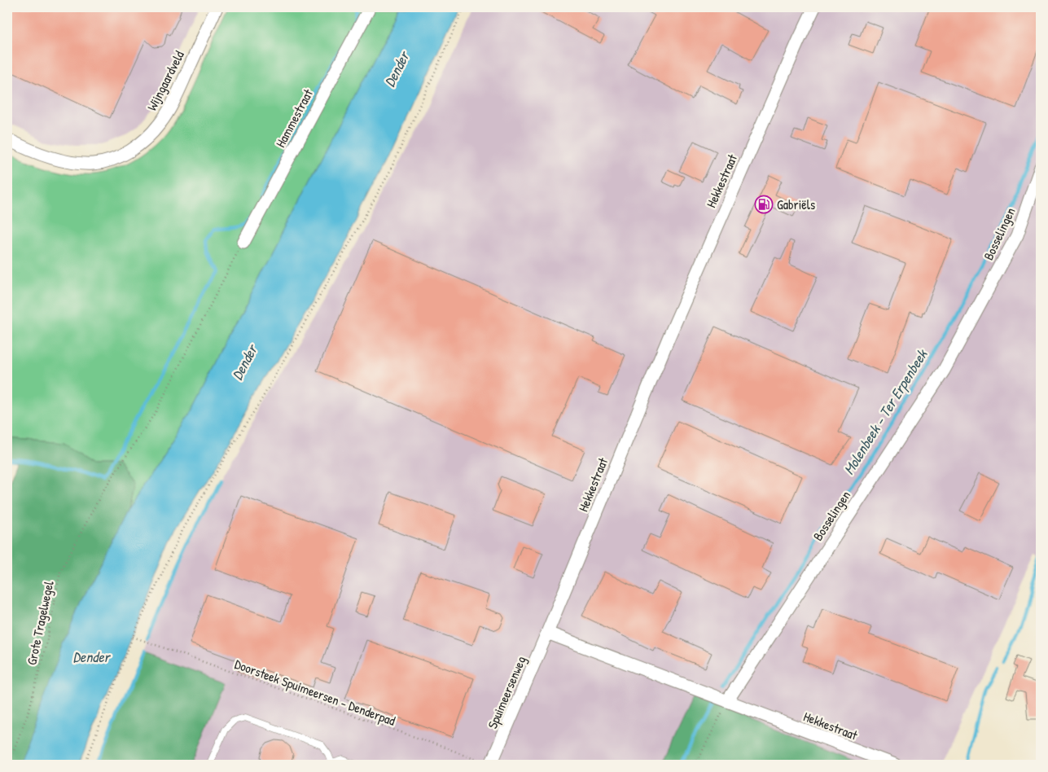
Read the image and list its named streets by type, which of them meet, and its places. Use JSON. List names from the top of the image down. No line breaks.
{"streets":{"street":["Wijngaardveld","Hammestraat","Hekkestraat","Bosselingen","Spuimeersenweg"],"path":["Grote Tragelwegel","Doorsteek Spuimeersen - Denderpad"]},"crossings":[["Hammestraat","Grote Tragelwegel"],["Hekkestraat","Bosselingen"],["Hekkestraat","Spuimeersenweg"],["Doorsteek Spuimeersen - Denderpad","Spuimeersenweg"]],"water":["Dender","Molenbeek - Ter Erpenbeek"],"places":{"fuel station":["Gabriëls"]}}
